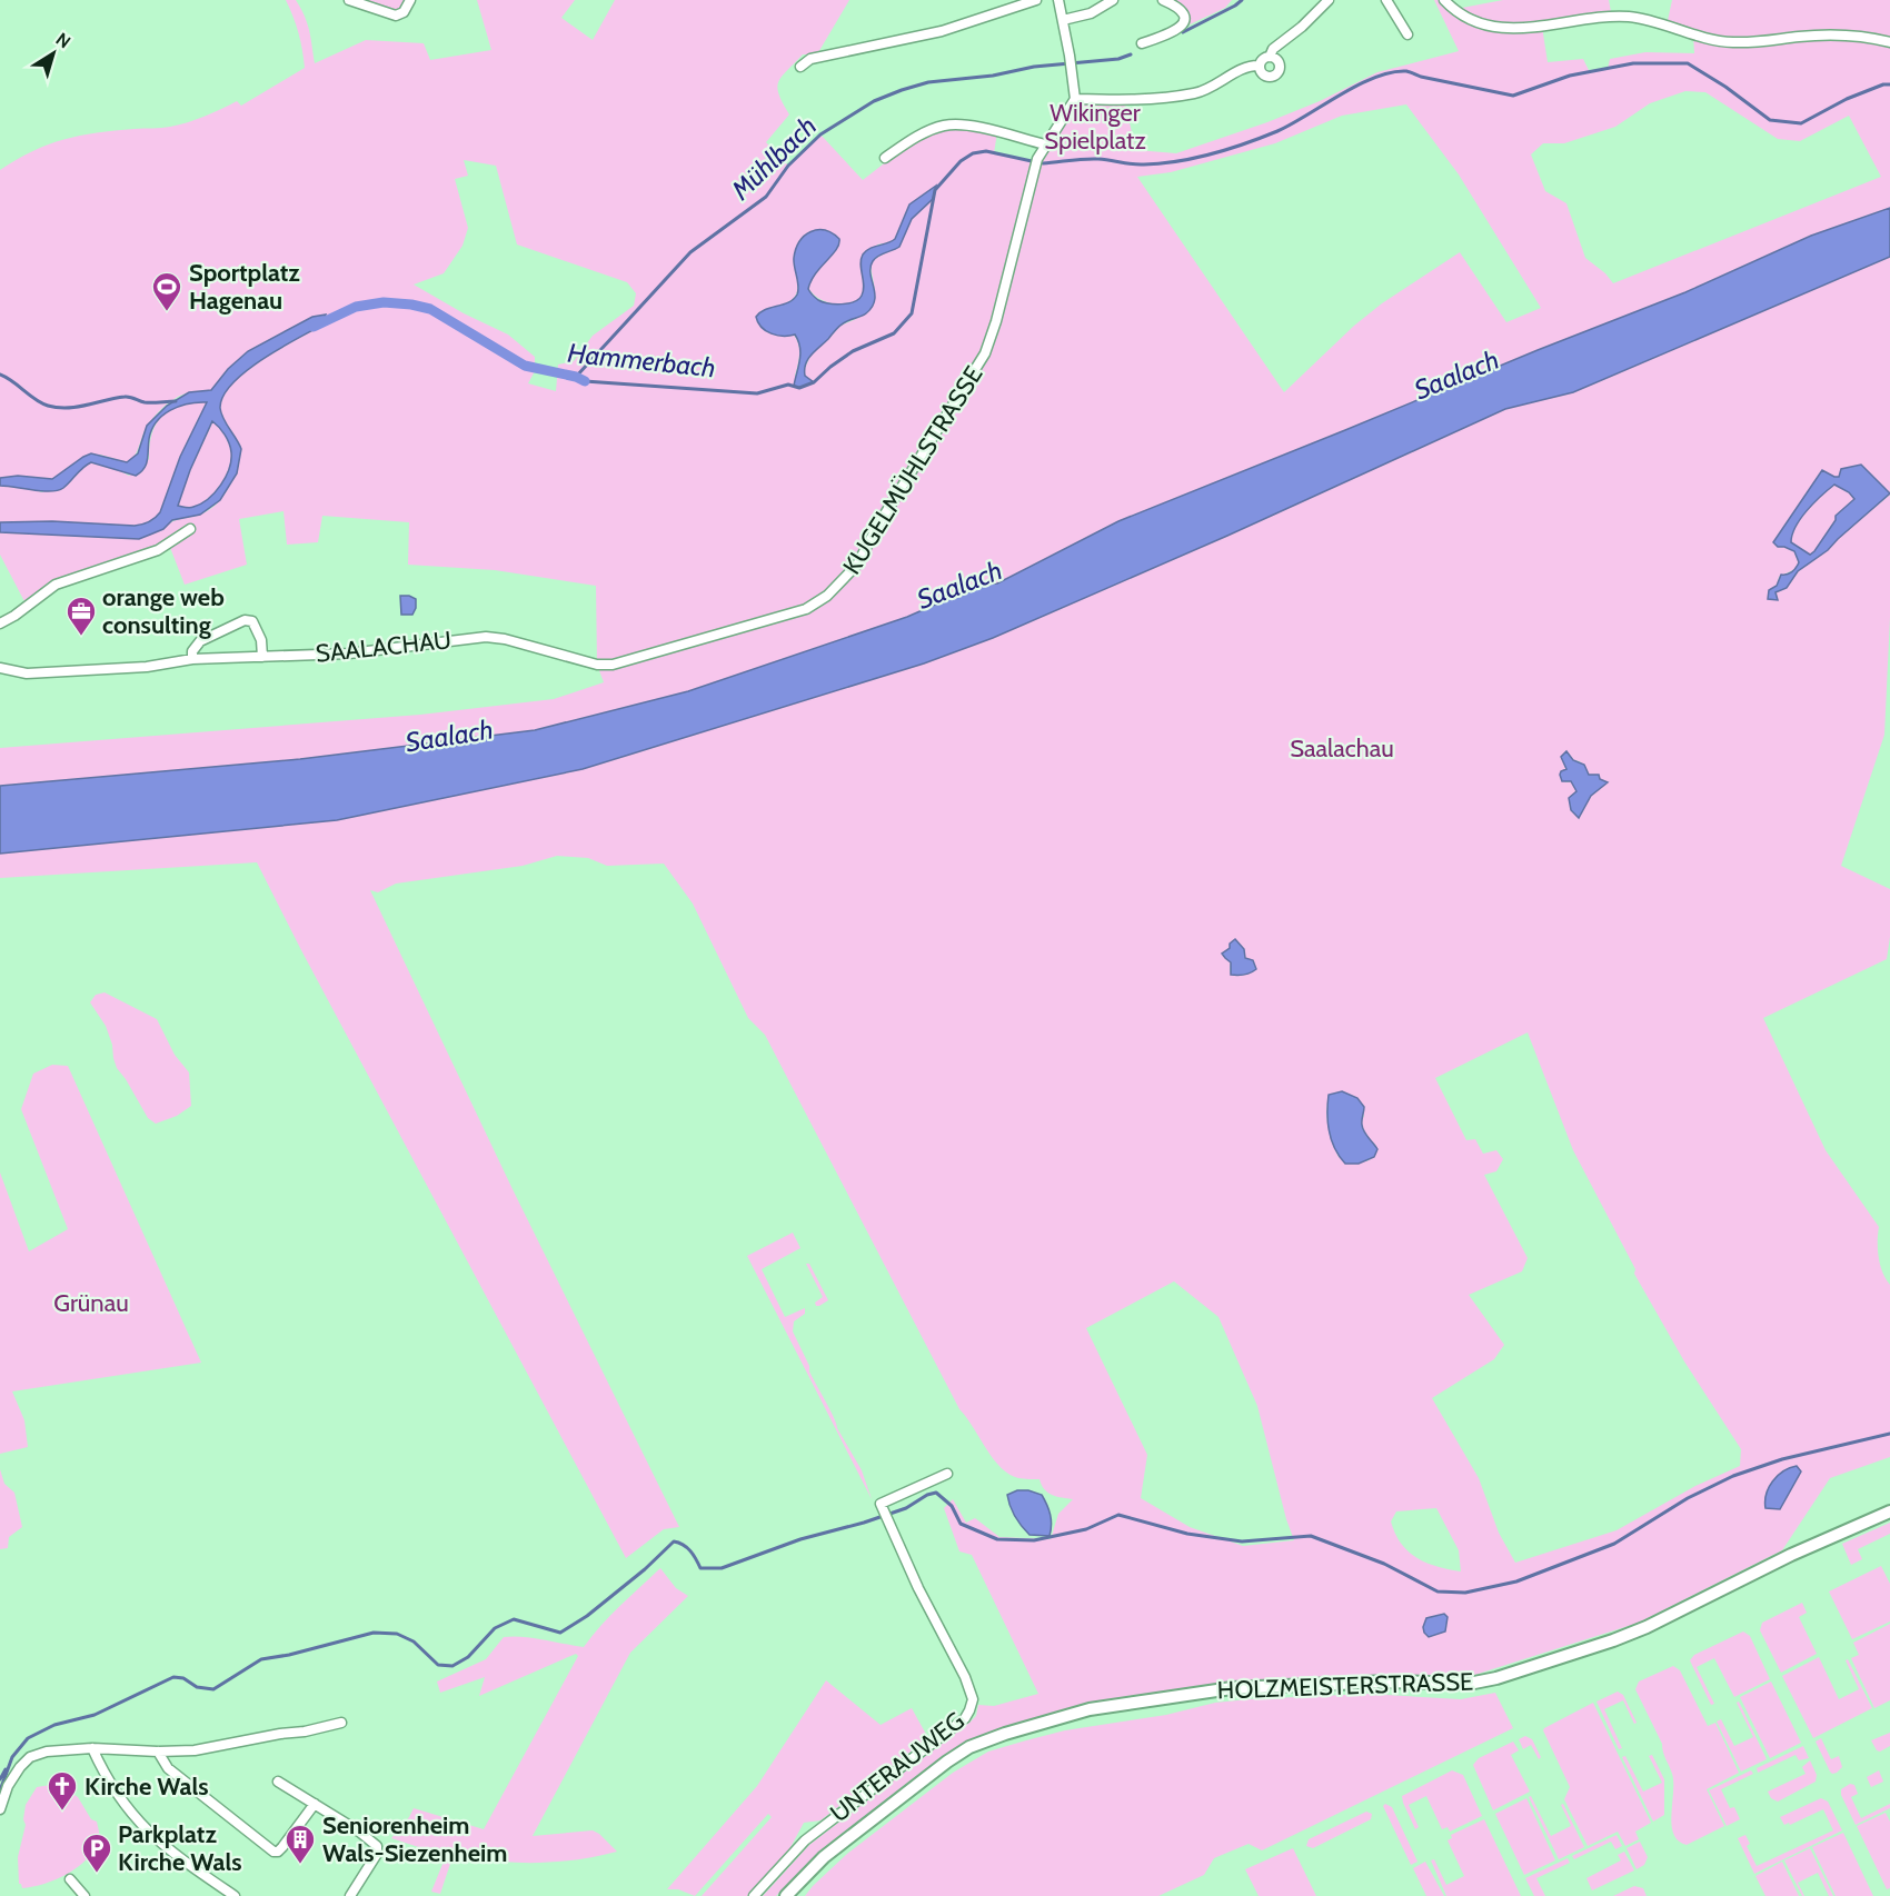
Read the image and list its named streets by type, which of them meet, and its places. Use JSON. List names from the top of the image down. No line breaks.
{"streets":{"street":["KUGELMÜHLSTRASSE","SAALACHAU","HOLZMEISTERSTRASSE","UNTERAUWEG"]},"crossings":[["KUGELMÜHLSTRASSE","SAALACHAU"]],"water":["Mühlbach","Hammerbach","Saalach"],"parks":["Wikinger Spielplatz","Saalachau","Grünau"],"places":{"sports":["Sportplatz Hagenau"],"office":["orange web consulting"],"church":["Kirche Wals"],"building":["Seniorenheim Wals-Siezenheim"],"parking":["Parkplatz Kirche Wals"]},"north":"top right"}
